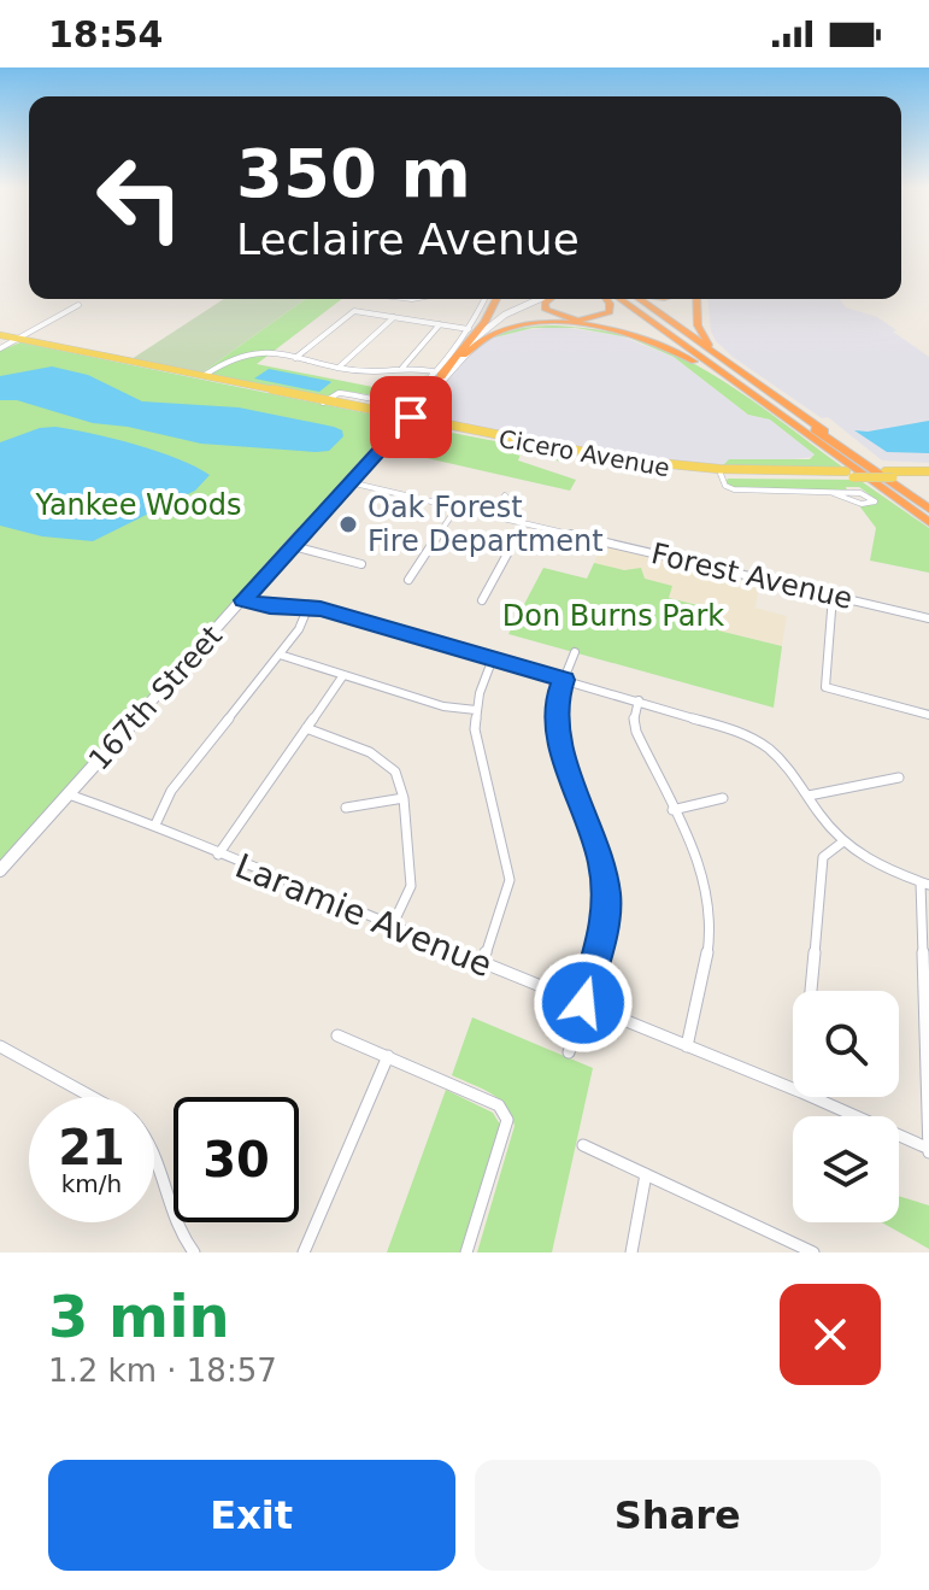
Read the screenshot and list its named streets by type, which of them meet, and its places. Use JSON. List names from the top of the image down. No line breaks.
{"streets":{"main road":["Cicero Avenue","167th Street"],"street":["Forest Avenue","Laramie Avenue"]},"crossings":[["Cicero Avenue","167th Street"],["Forest Avenue","167th Street"],["167th Street","Laramie Avenue"]],"parks":["Yankee Woods","Don Burns Park"],"places":["Oak Forest Fire Department"],"page":{"status":"18:54","turn":["350 m","Leclaire Avenue"],"speed":"21 km/h","limit":"30","heading":["3 min","1.2 km · 18:57"],"buttons":["Exit","Share"]}}
